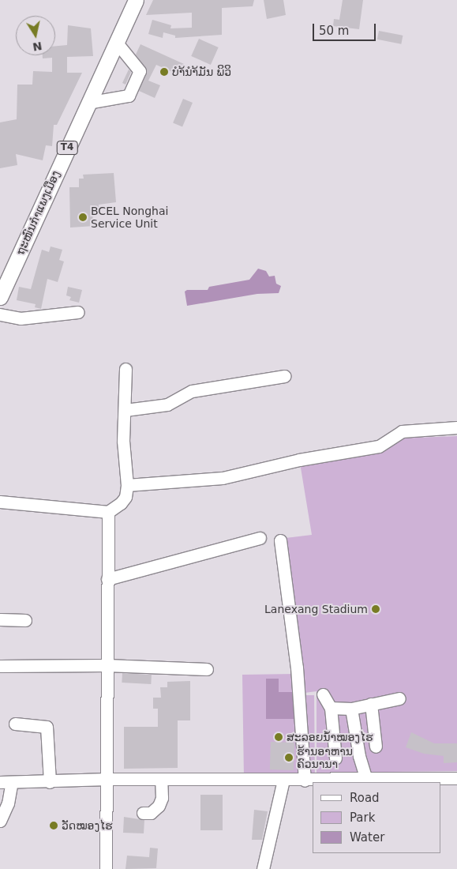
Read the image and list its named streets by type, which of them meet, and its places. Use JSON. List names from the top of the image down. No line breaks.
{"streets":{"main road":["T4","ຖະໜົນກຳແພງເມືອງ"]},"places":["ບຳ້ນຳ້ມັນ ພິວິ","BCEL Nonghai Service Unit","Lanexang Stadium","ສະລອຍນ້ຳໝອງໄຮ","ຮ້ານອາຫານ ຄົວນານາ","ວັດໝອງໄຮ"],"legend":["Road","Park","Water"],"scale_bar":"50 m","north":"bottom"}
